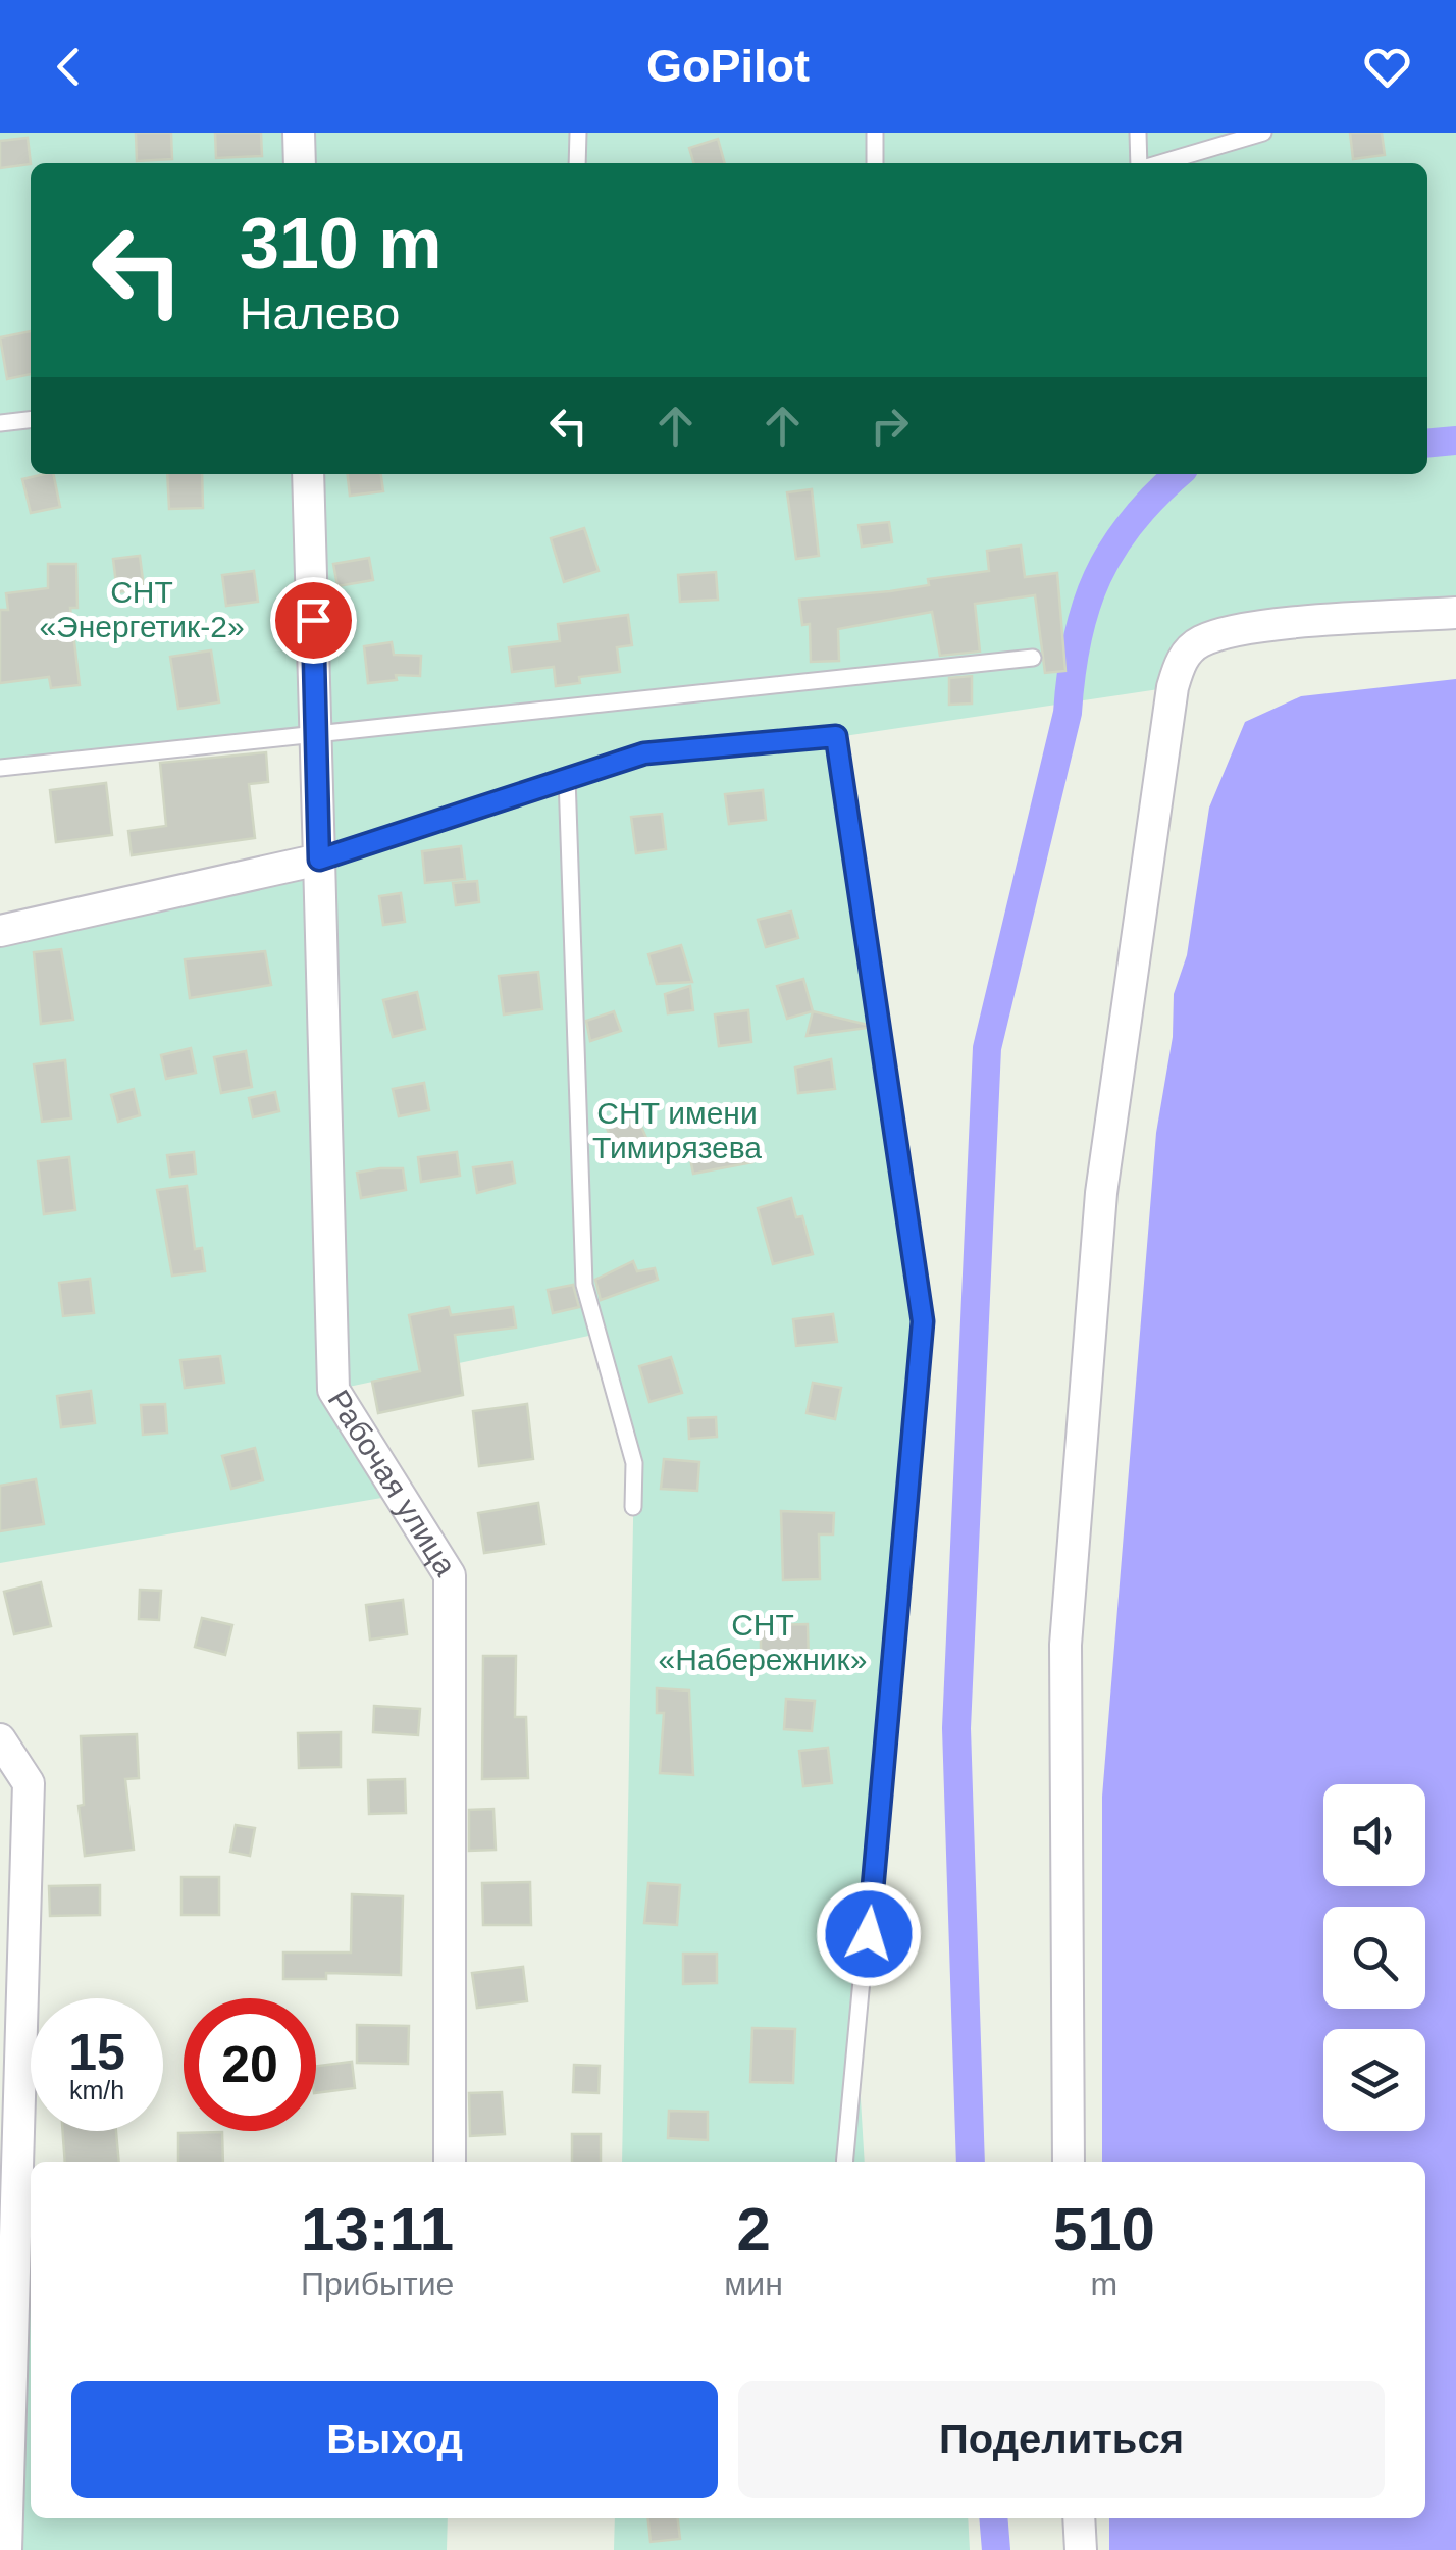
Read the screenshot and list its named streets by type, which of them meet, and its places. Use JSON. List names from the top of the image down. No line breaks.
{"streets":{"street":["Рабочая улица"]},"parks":["СНТ «Энергетик-2»","СНТ имени Тимирязева","СНТ «Набережник»"],"page":{"header":"GoPilot","turn":["310 m","Налево"],"speed":"15 km/h","limit":"20","eta":["13:11","Прибытие","2","мин","510","m"],"buttons":["Выход","Поделиться"]}}
